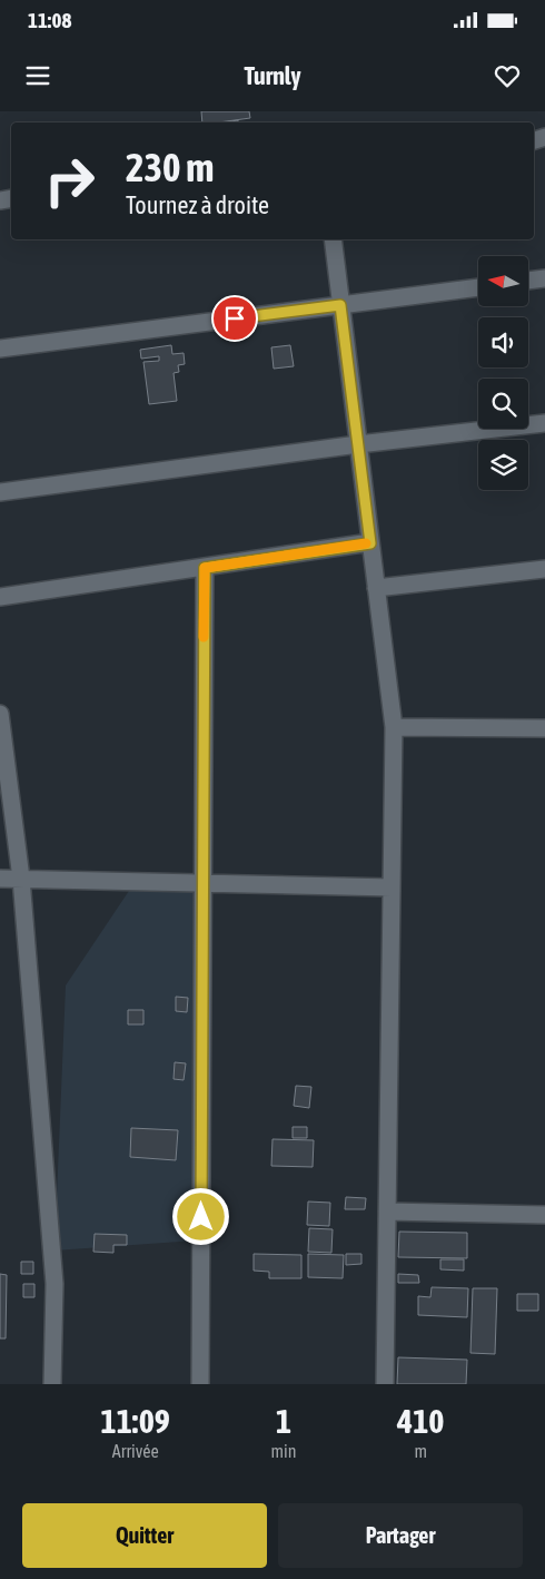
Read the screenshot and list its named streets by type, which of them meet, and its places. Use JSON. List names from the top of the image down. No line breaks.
{"north":"left","page":{"status":"11:08","header":"Turnly","turn":["230 m","Tournez à droite"],"eta":["11:09","Arrivée","1","min","410","m"],"buttons":["Quitter","Partager"]}}
